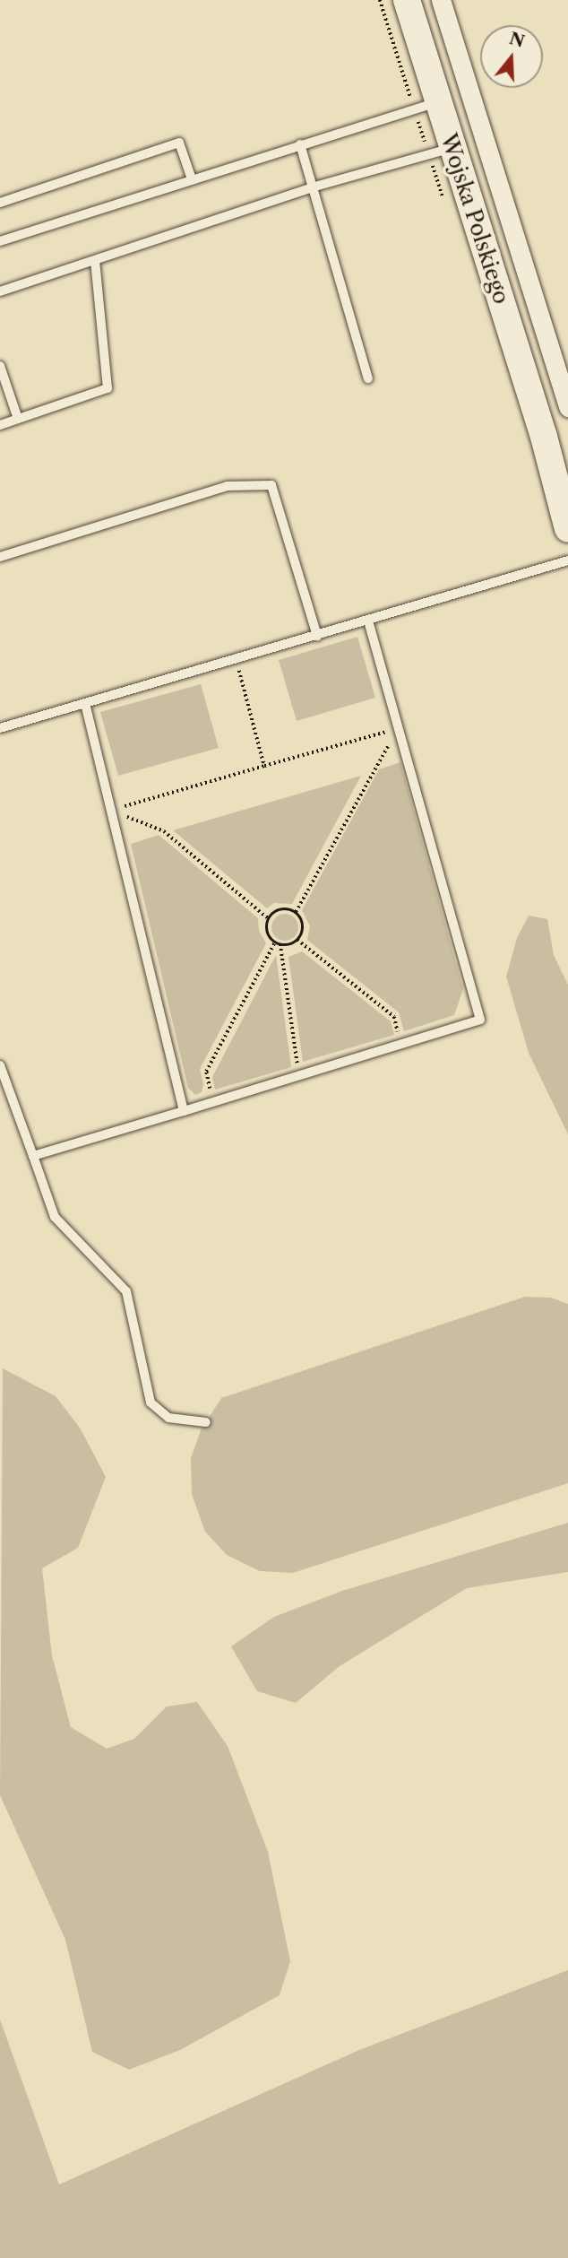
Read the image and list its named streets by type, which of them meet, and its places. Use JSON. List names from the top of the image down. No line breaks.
{"streets":{"main road":["Wojska Polskiego"]},"north":"top"}
